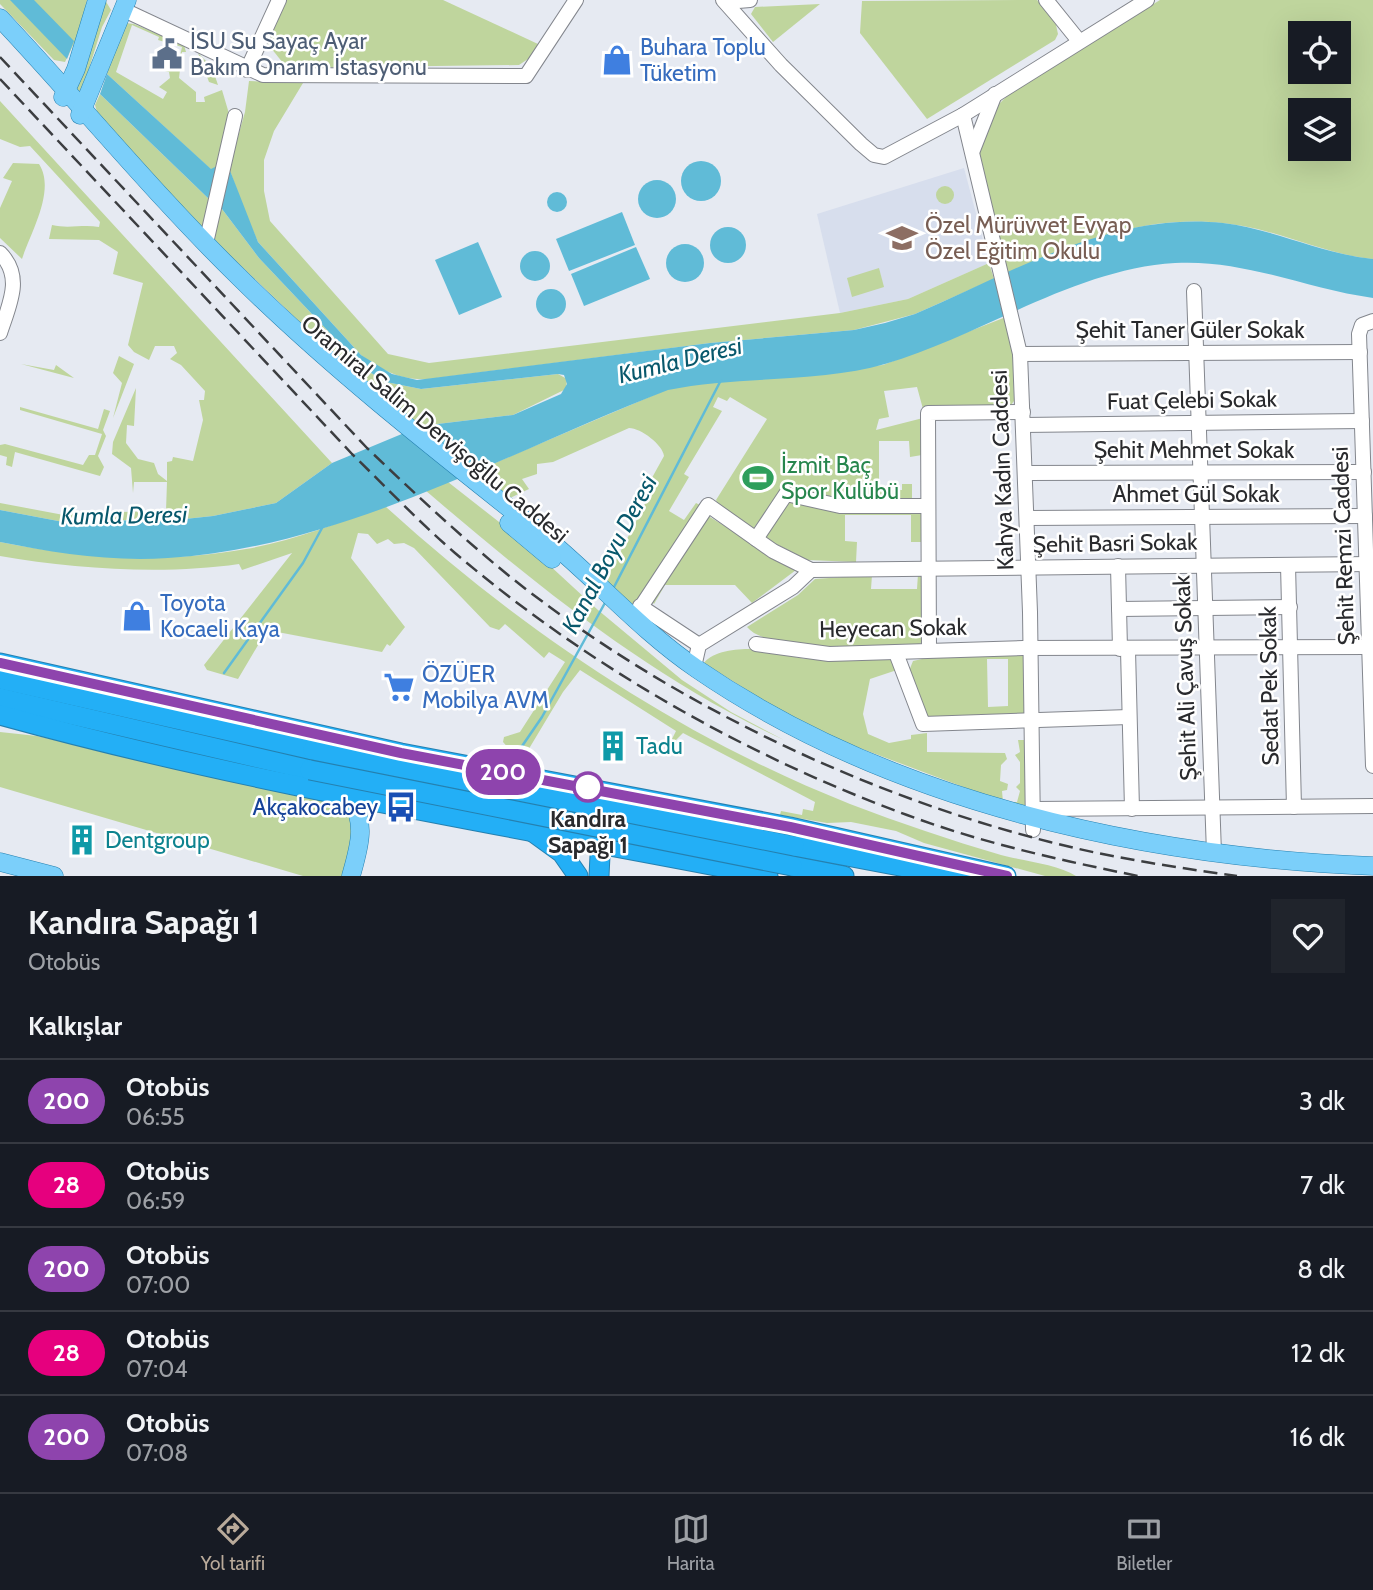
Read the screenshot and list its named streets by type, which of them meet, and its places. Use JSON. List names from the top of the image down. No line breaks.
{"streets":{"main road":["Oramiral Salim Dervişoğllu Caddesi"],"street":["Şehit Taner Güler Sokak","Fuat Çelebi Sokak","Şehit Mehmet Sokak","Kahya Kadın Caddesi","Ahmet Gül Sokak","Şehit Basri Sokak","Şehit Remzi Caddesi","Heyecan Sokak","Şehit Ali Çavuş Sokak","Sedat Pek Sokak"]},"crossings":[["Şehit Taner Güler Sokak","Kahya Kadın Caddesi"],["Şehit Taner Güler Sokak","Şehit Remzi Caddesi"],["Şehit Taner Güler Sokak","Şehit Ali Çavuş Sokak"],["Fuat Çelebi Sokak","Kahya Kadın Caddesi"],["Fuat Çelebi Sokak","Şehit Remzi Caddesi"],["Fuat Çelebi Sokak","Şehit Ali Çavuş Sokak"],["Oramiral Salim Dervişoğllu Caddesi","Kahya Kadın Caddesi"],["Oramiral Salim Dervişoğllu Caddesi","Şehit Basri Sokak"],["Oramiral Salim Dervişoğllu Caddesi","Şehit Ali Çavuş Sokak"],["Şehit Mehmet Sokak","Kahya Kadın Caddesi"],["Şehit Mehmet Sokak","Şehit Remzi Caddesi"],["Şehit Mehmet Sokak","Şehit Ali Çavuş Sokak"],["Kahya Kadın Caddesi","Ahmet Gül Sokak"],["Kahya Kadın Caddesi","Şehit Basri Sokak"],["Kahya Kadın Caddesi","Heyecan Sokak"],["Ahmet Gül Sokak","Şehit Remzi Caddesi"],["Ahmet Gül Sokak","Şehit Ali Çavuş Sokak"],["Şehit Basri Sokak","Şehit Remzi Caddesi"],["Şehit Basri Sokak","Şehit Ali Çavuş Sokak"],["Şehit Basri Sokak","Sedat Pek Sokak"],["Şehit Remzi Caddesi","Heyecan Sokak"],["Heyecan Sokak","Şehit Ali Çavuş Sokak"],["Heyecan Sokak","Sedat Pek Sokak"]],"water":["Kumla Deresi","Kanal Boyu Deresi"],"places":{"public building":["İSU Su Sayaç Ayar Bakım Onarım İstasyonu"],"shop":["Buhara Toplu Tüketim","Toyota Kocaeli Kaya"],"school or university":["Özel Mürüvvet Evyap Özel Eğitim Okulu"],"sports":["İzmit Baç Spor Kulübü"],"supermarket":["ÖZÜER Mobilya AVM"],"building":["Tadu","Dentgroup"],"other":["Kandıra Sapağı 1"],"bus stop":["Akçakocabey"]},"lines":["bus line 200"],"page":{"on_map":"200","heading":[["Kandıra Sapağı 1","Otobüs"],"Kalkışlar"],"list":[{"mark":"200","name":"Otobüs","note":"06:55","value":"3 dk"},{"mark":"28","name":"Otobüs","note":"06:59","value":"7 dk"},{"mark":"200","name":"Otobüs","note":"07:00","value":"8 dk"},{"mark":"28","name":"Otobüs","note":"07:04","value":"12 dk"},{"mark":"200","name":"Otobüs","note":"07:08","value":"16 dk"}],"tabs":["Yol tarifi","Harita","Biletler"]}}
